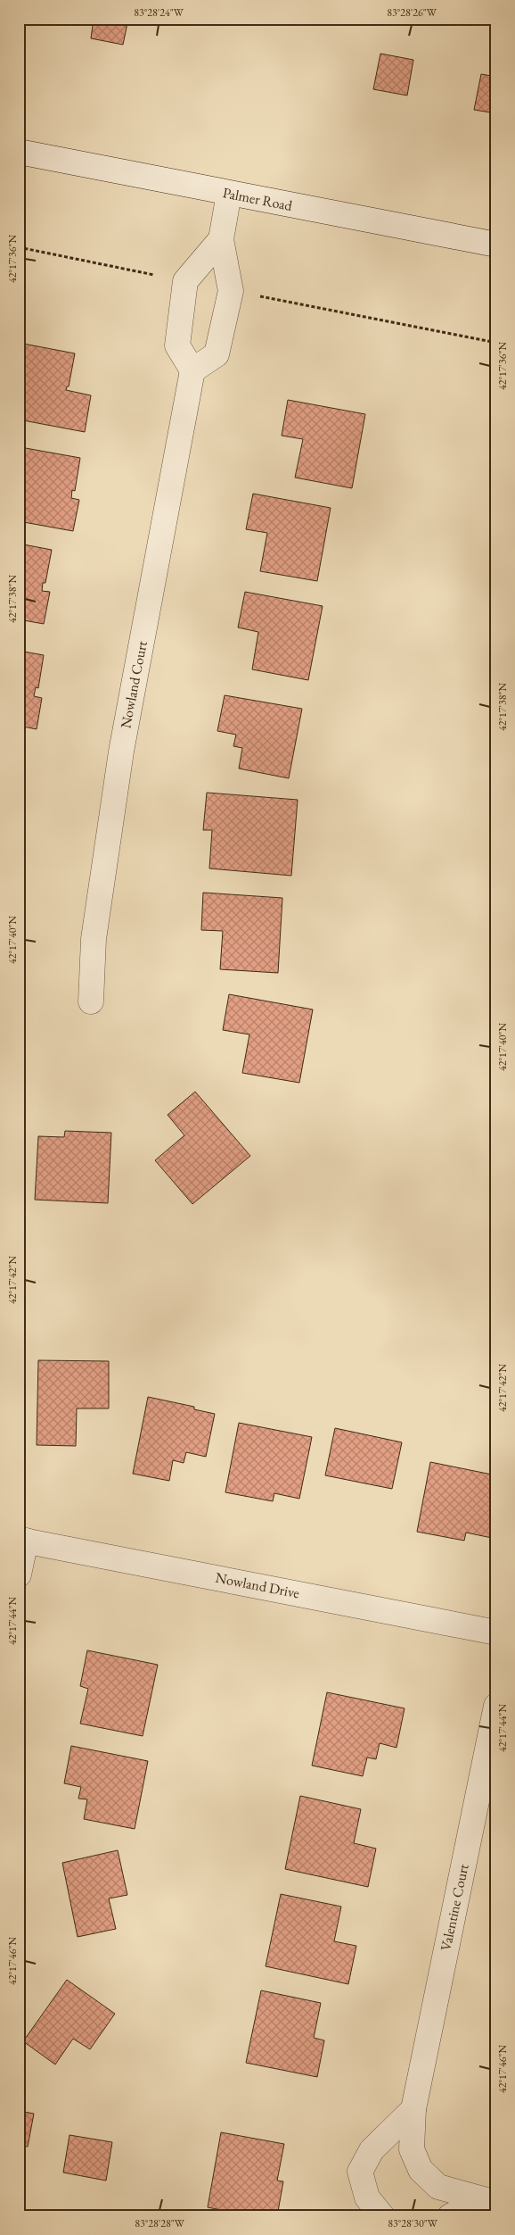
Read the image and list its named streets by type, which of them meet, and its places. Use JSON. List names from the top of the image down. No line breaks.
{"streets":{"street":["Palmer Road","Nowland Court","Nowland Drive","Valentine Court"]},"coordinates":["83°28'24\"W","83°28'26\"W","42°17'36\"N","42°17'38\"N","42°17'40\"N","42°17'42\"N","42°17'44\"N","42°17'46\"N","83°28'28\"W","83°28'30\"W"]}
